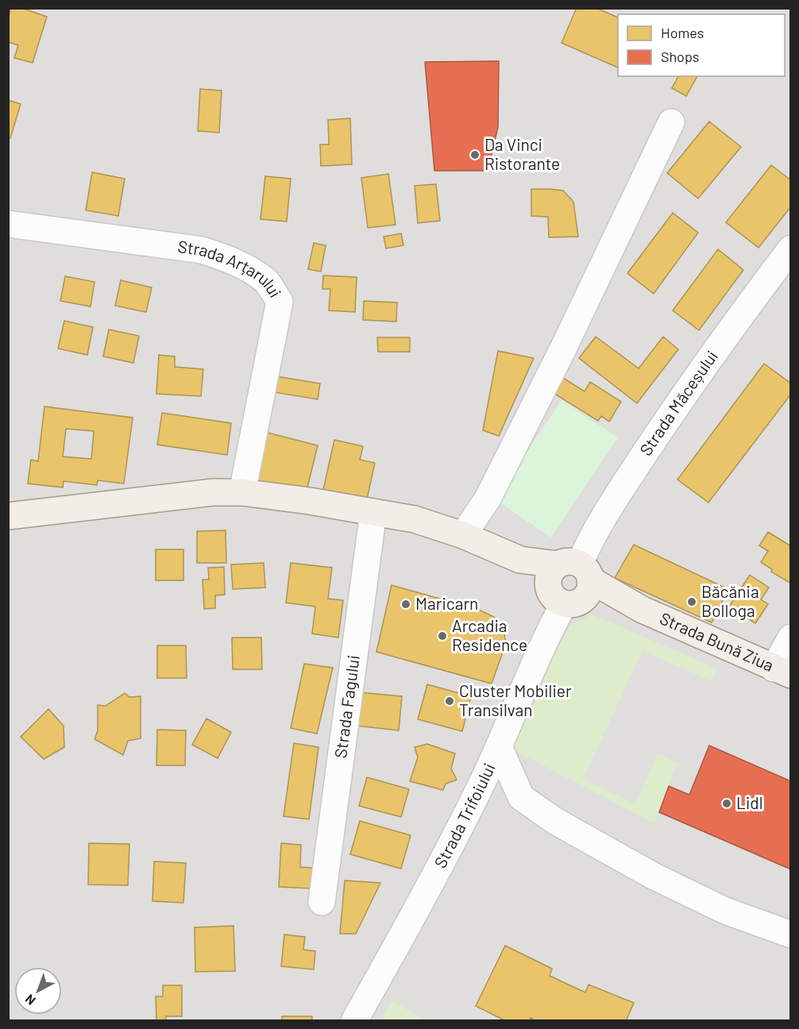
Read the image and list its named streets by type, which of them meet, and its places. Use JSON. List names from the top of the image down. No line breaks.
{"streets":{"main road":["Strada Bună Ziua"],"street":["Strada Arțarului","Strada Măceșului","Strada Fagului","Strada Trifoiului"]},"crossings":[["Strada Măceșului","Strada Bună Ziua"],["Strada Măceșului","Strada Trifoiului"],["Strada Bună Ziua","Strada Trifoiului"]],"places":["Da Vinci Ristorante","Băcănia Bolloga","Maricarn","Arcadia Residence","Cluster Mobilier Transilvan","Lidl"],"legend":["Homes","Shops"],"north":"bottom left"}
